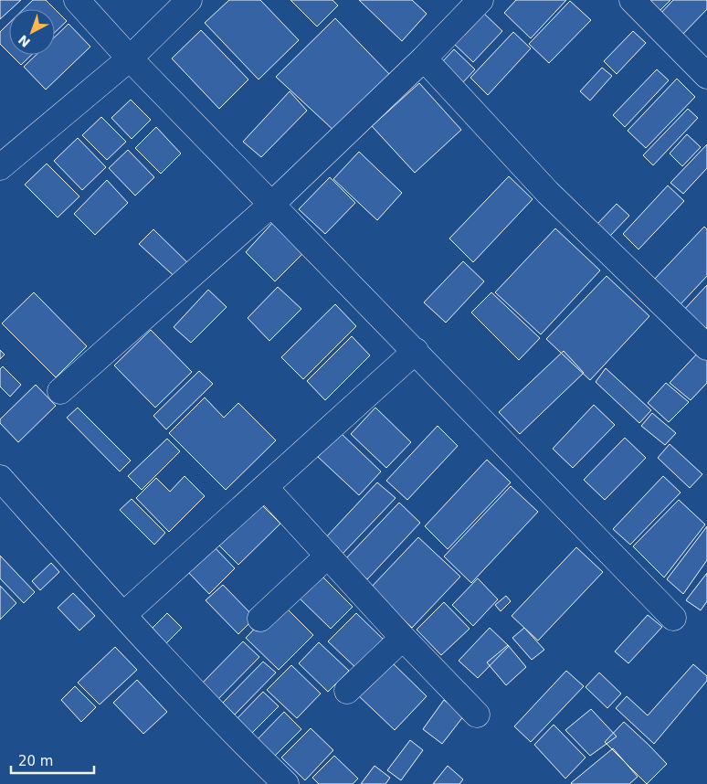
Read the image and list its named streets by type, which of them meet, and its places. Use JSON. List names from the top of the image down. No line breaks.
{"scale_bar":"20 m","north":"bottom left"}
